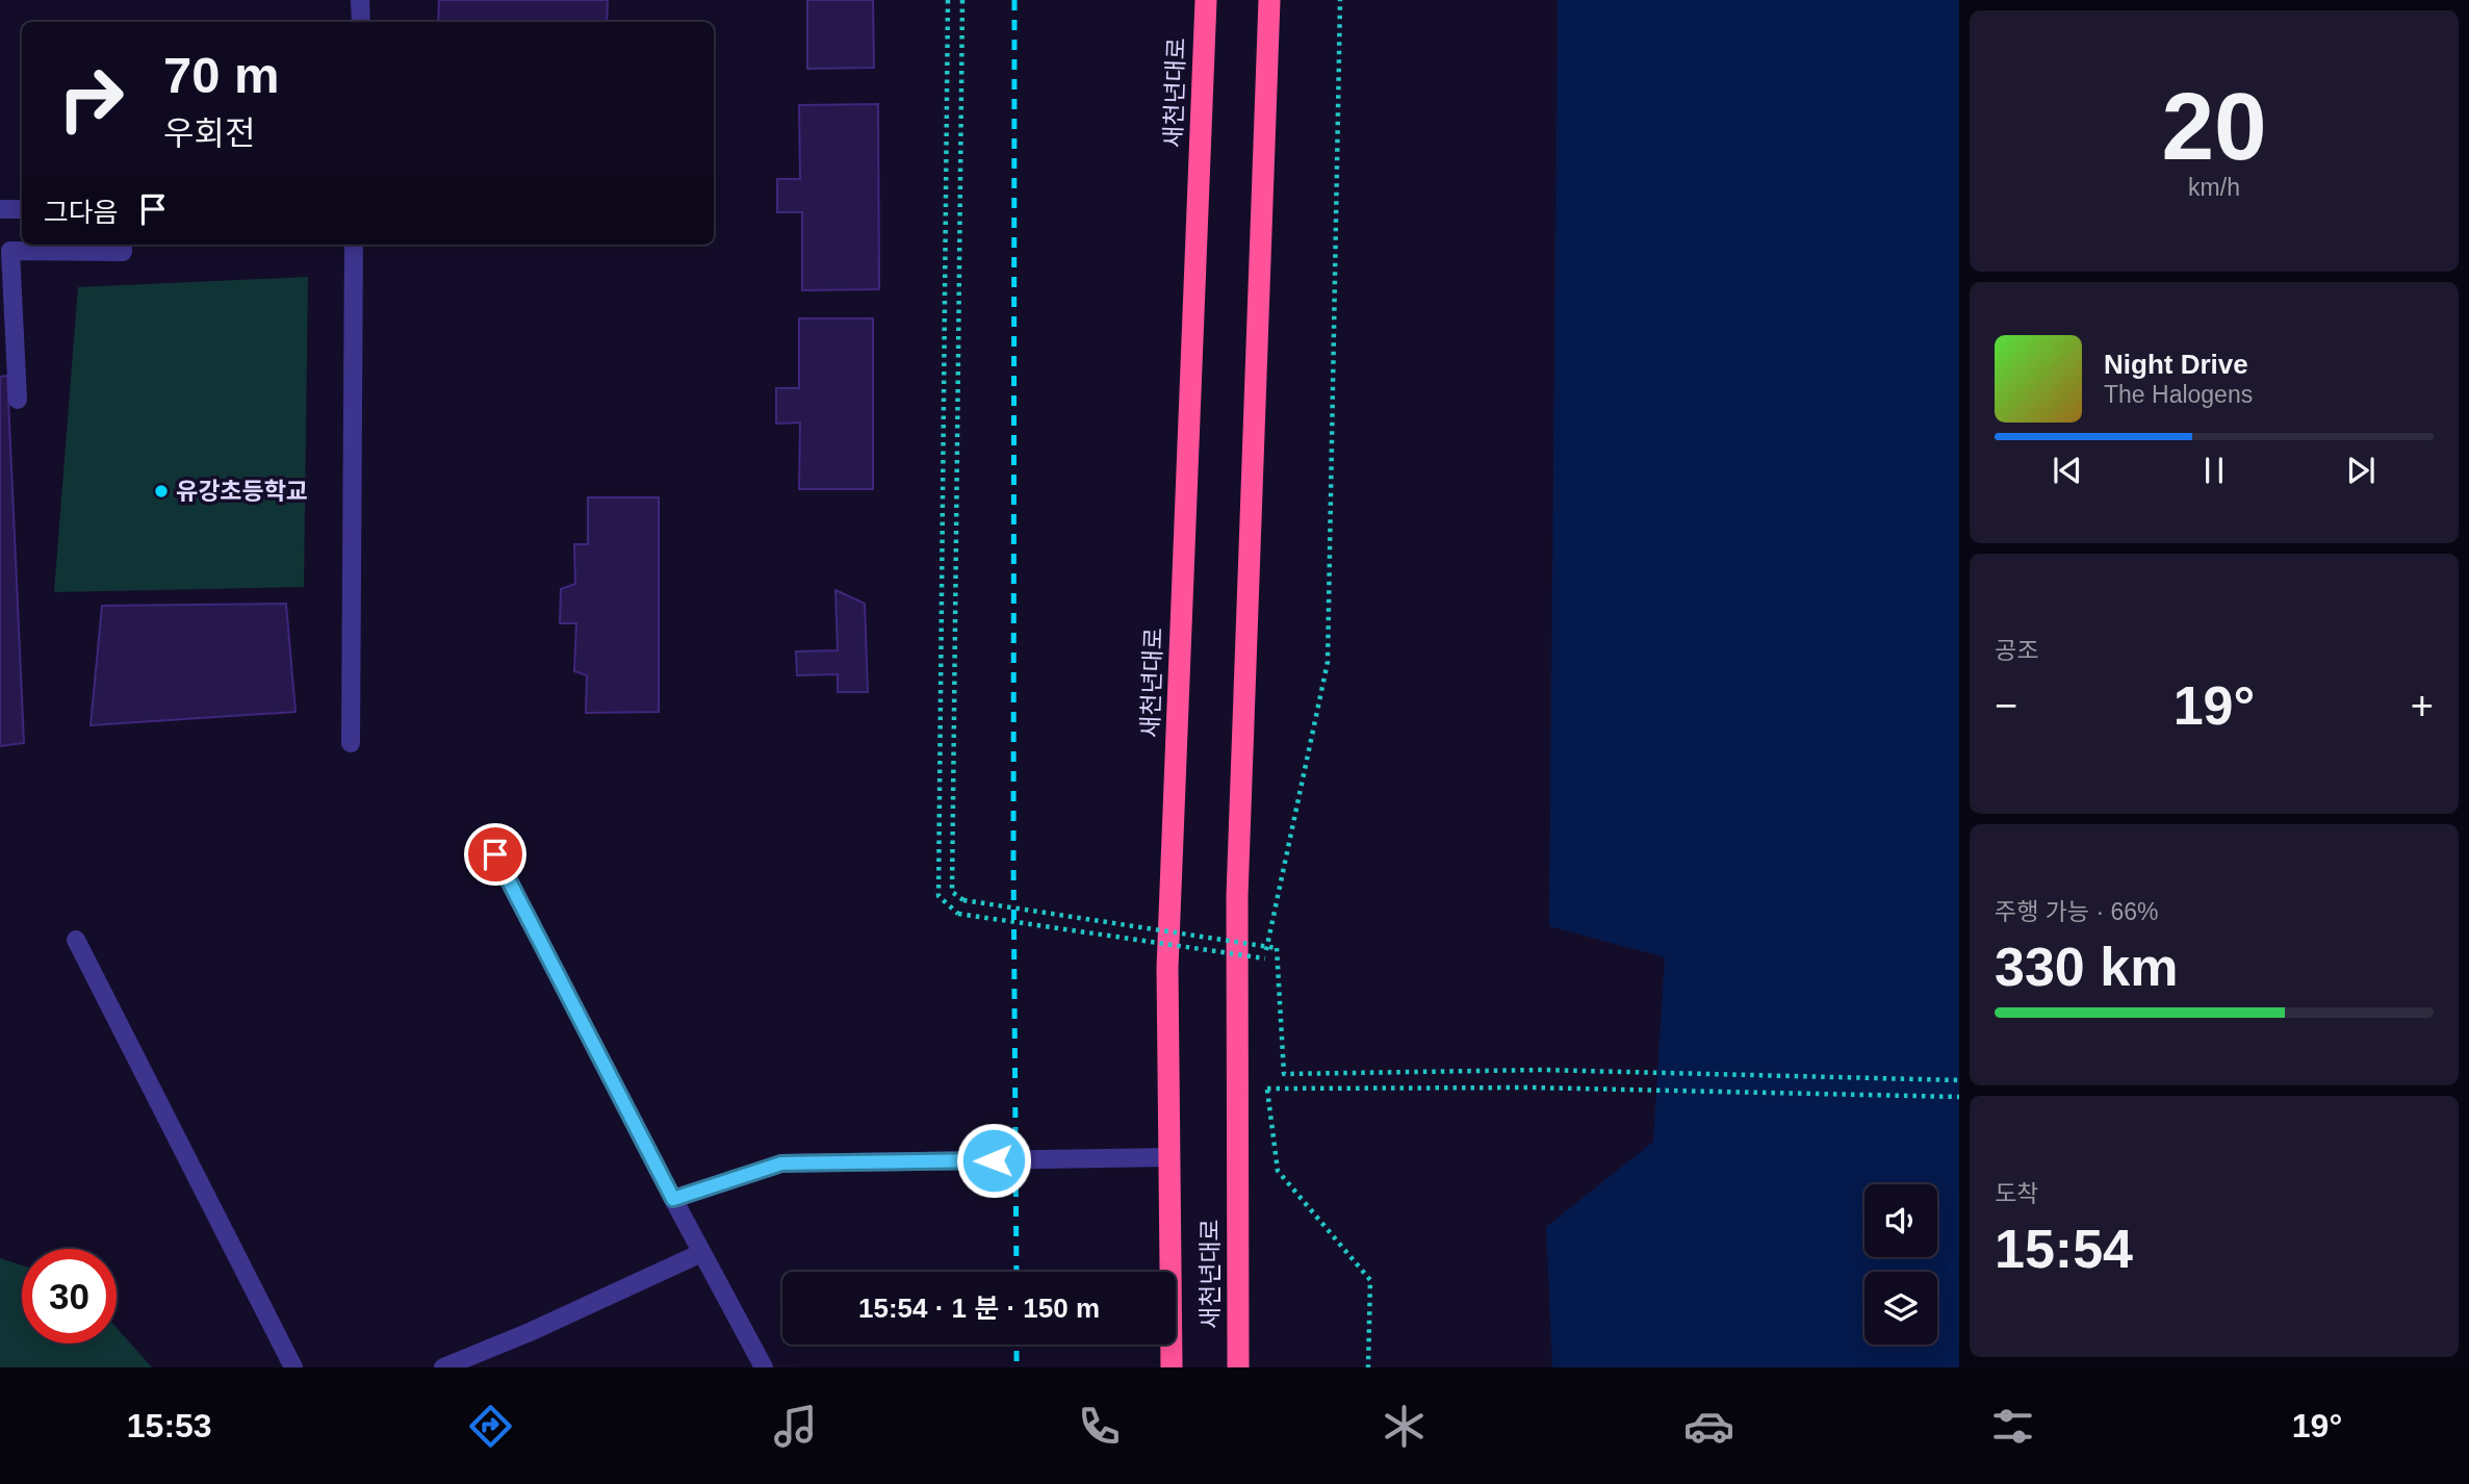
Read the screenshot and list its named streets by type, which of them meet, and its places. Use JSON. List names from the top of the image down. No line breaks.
{"streets":{"highway":["새천년대로"]},"places":["유강초등학교"],"page":{"tile":[["20","km/h"],"공조",["주행 가능 · 66%","330 km"],["도착","15:54"]],"turn":["70 m","우회전"],"then":"그다음","song":["Night Drive","The Halogens"],"heat":["−","19°","+"],"limit":"30","trip":"15:54 · 1 분 · 150 m","tabs":["15:53","19°"]}}
